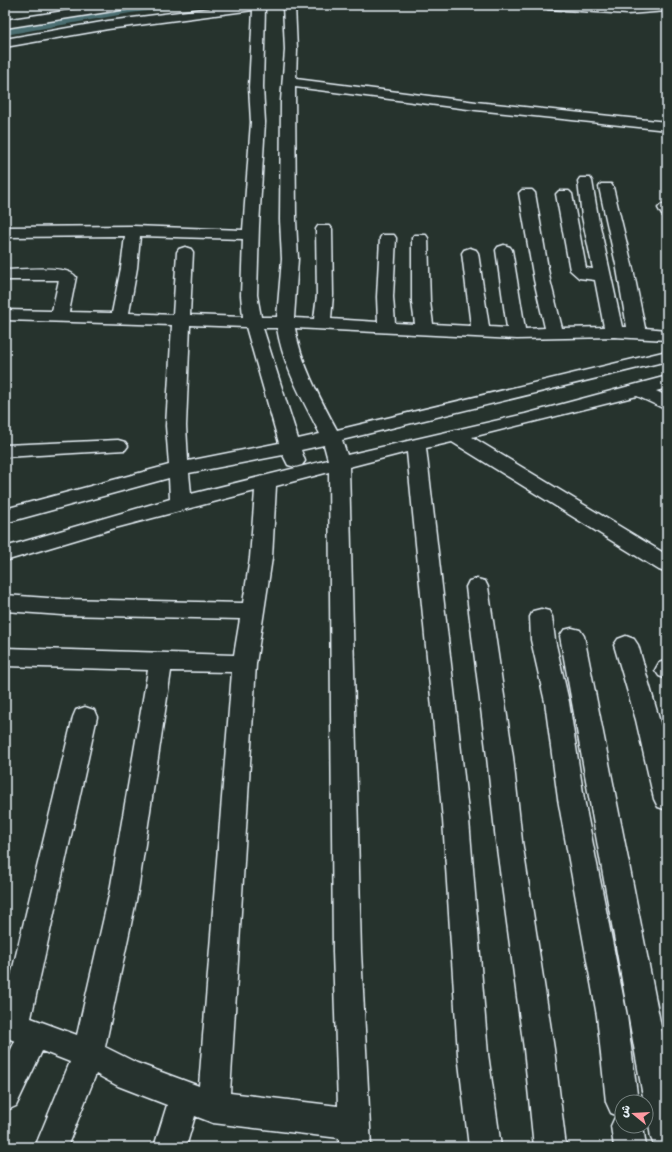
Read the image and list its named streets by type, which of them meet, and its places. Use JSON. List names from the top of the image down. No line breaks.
{"north":"left"}
